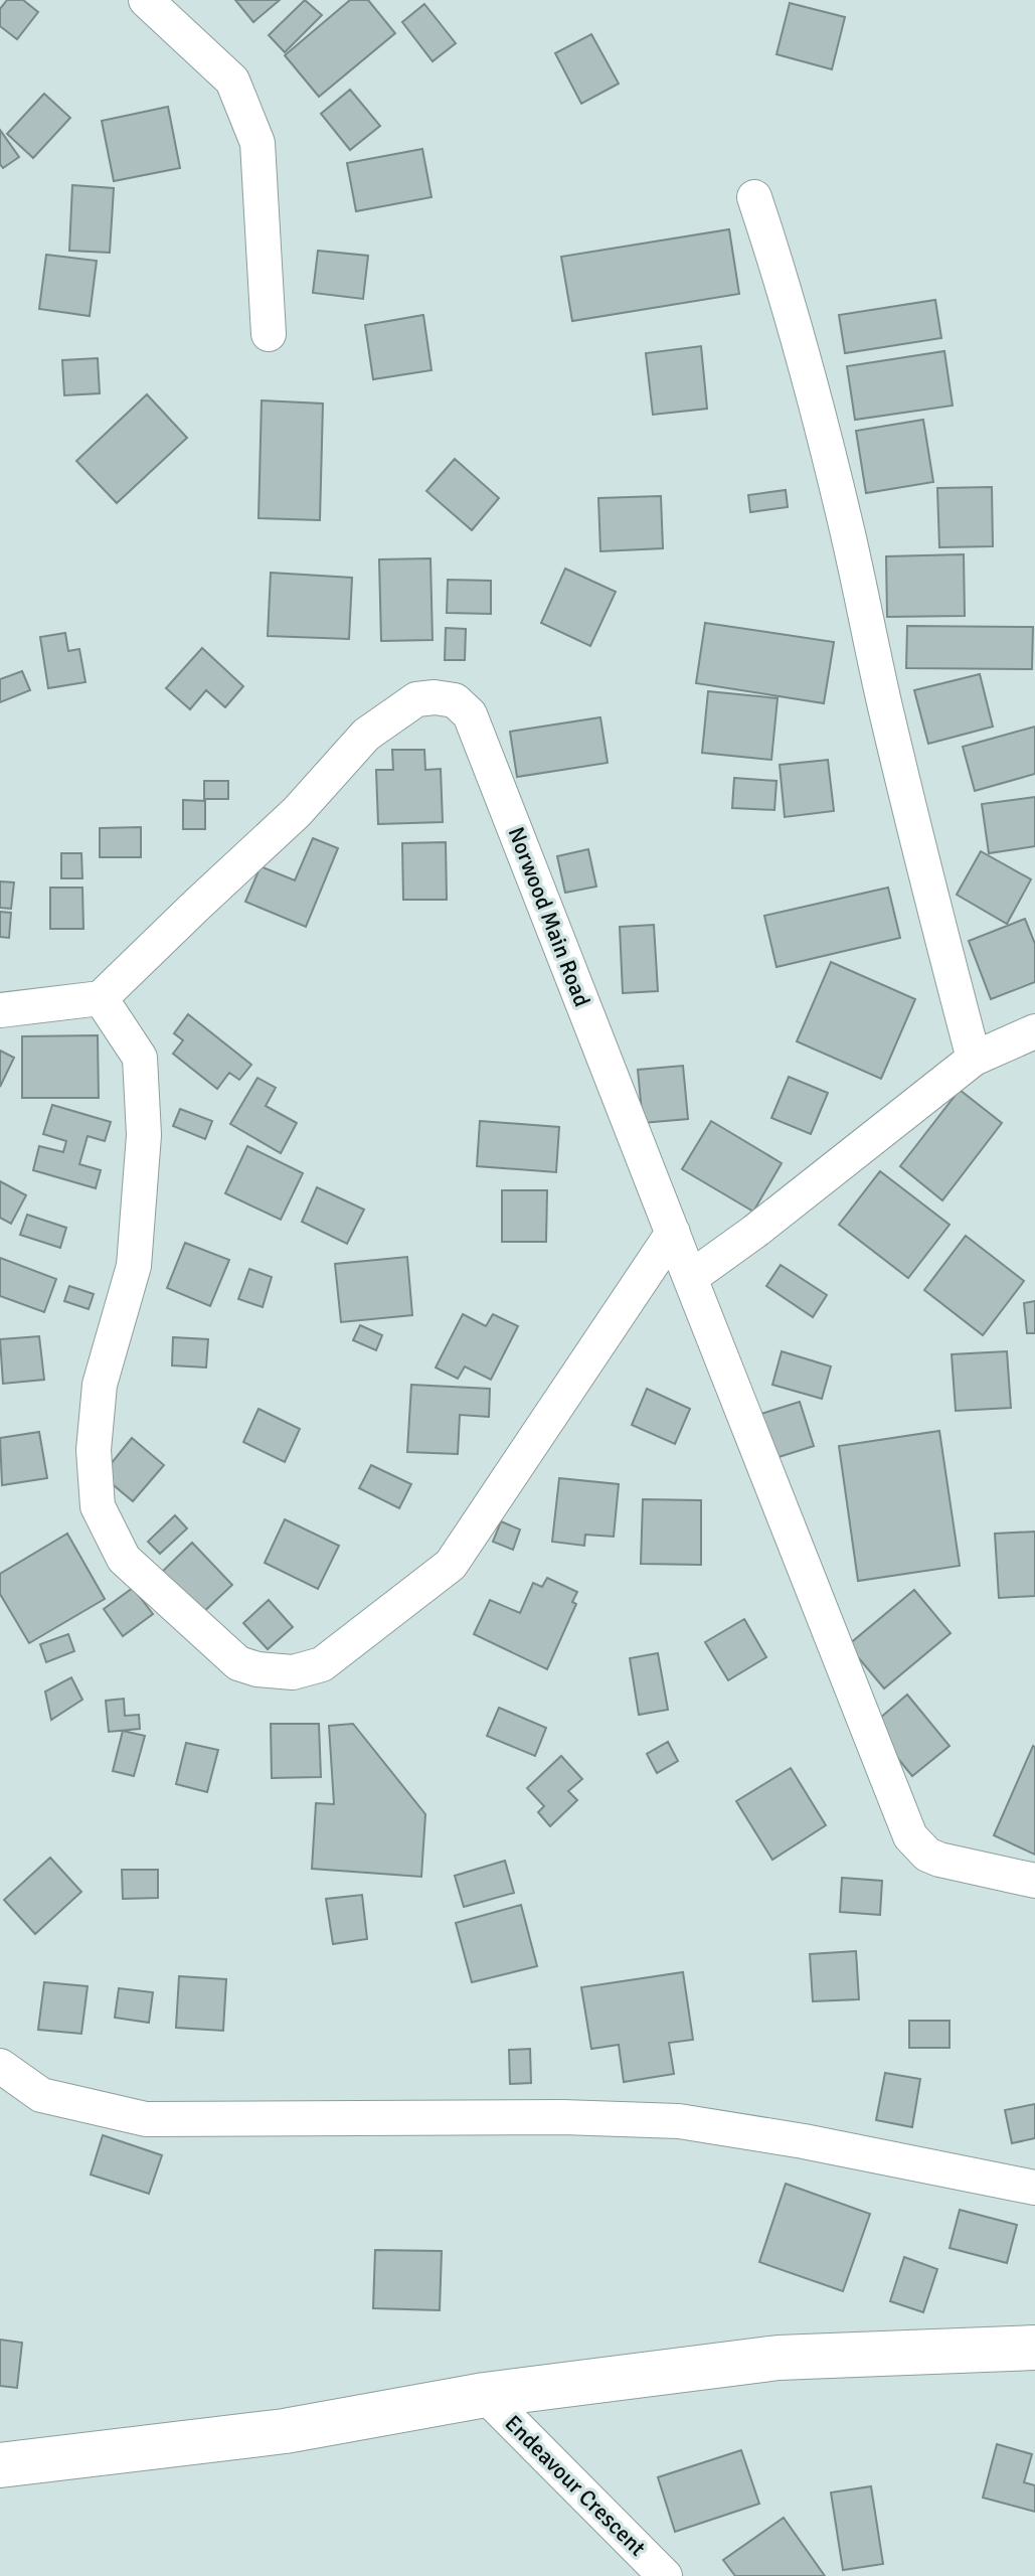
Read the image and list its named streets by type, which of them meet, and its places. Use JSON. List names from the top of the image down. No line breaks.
{"streets":{"street":["Norwood Main Road","Endeavour Crescent"]}}
